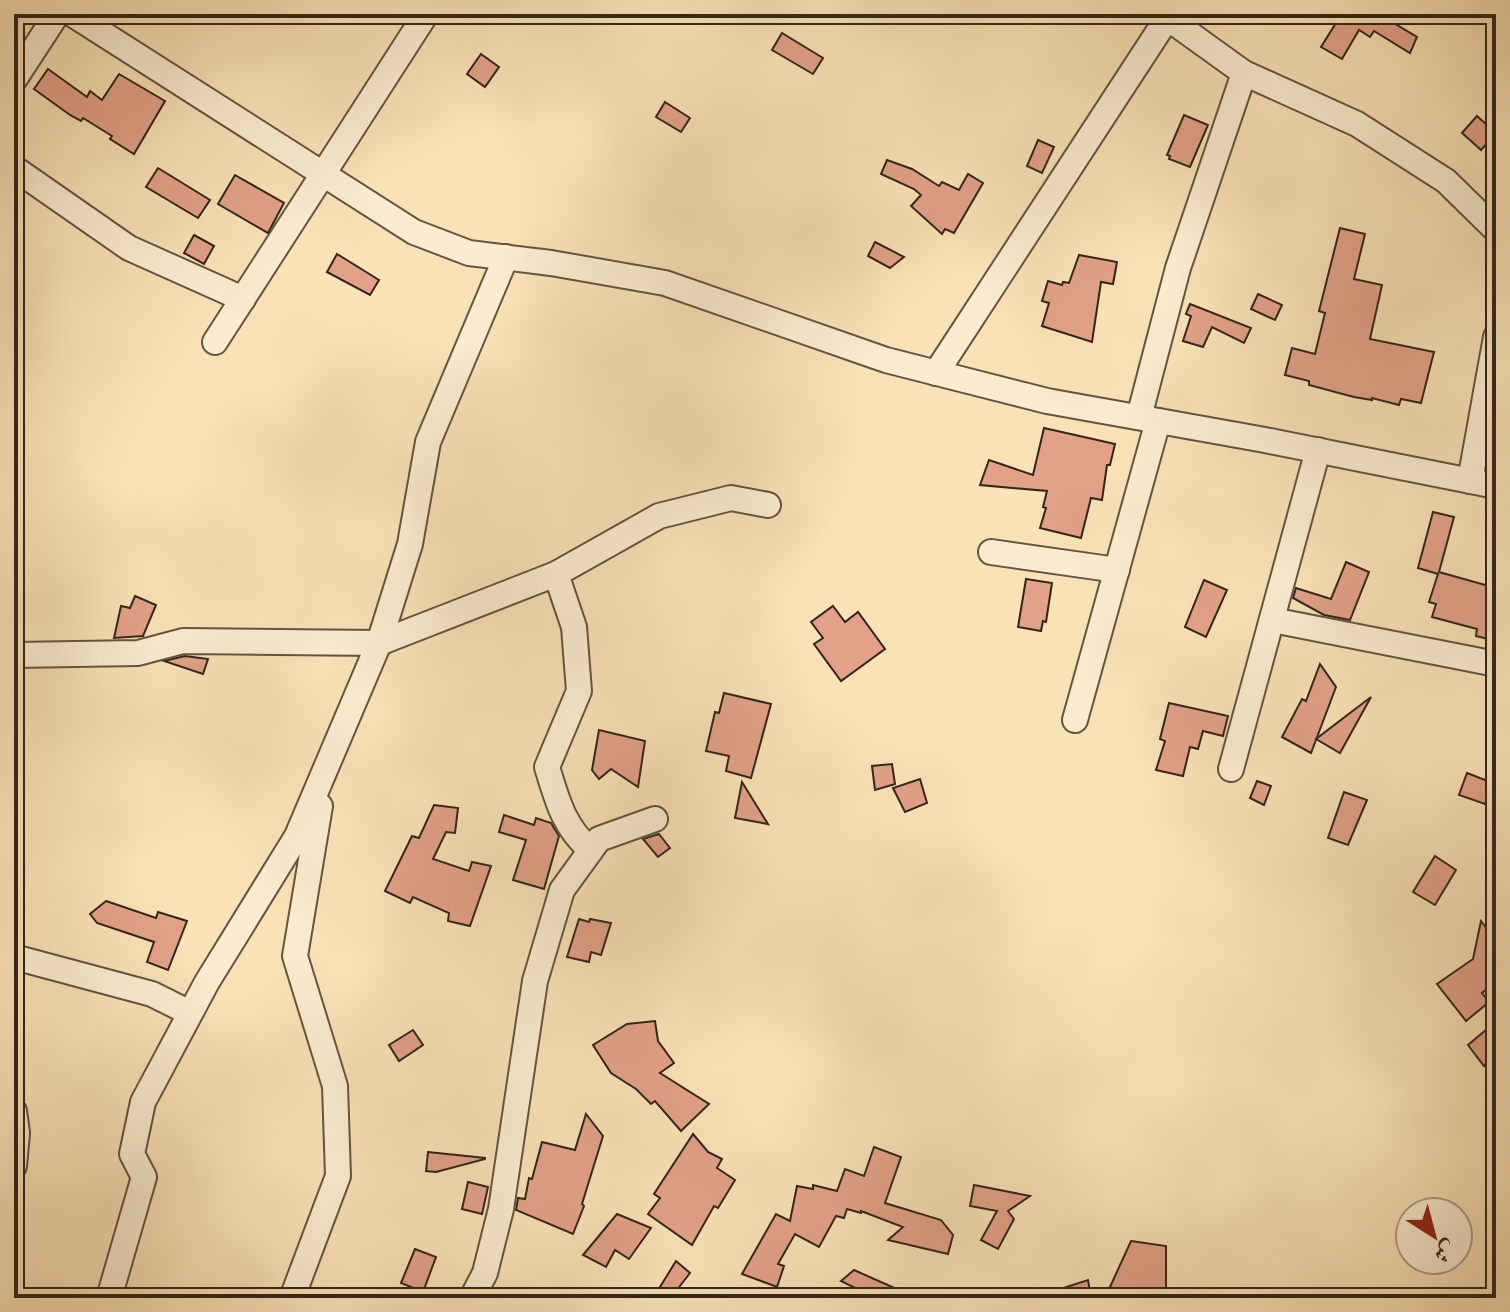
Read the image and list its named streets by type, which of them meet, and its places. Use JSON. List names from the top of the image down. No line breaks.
{"north":"bottom right"}
